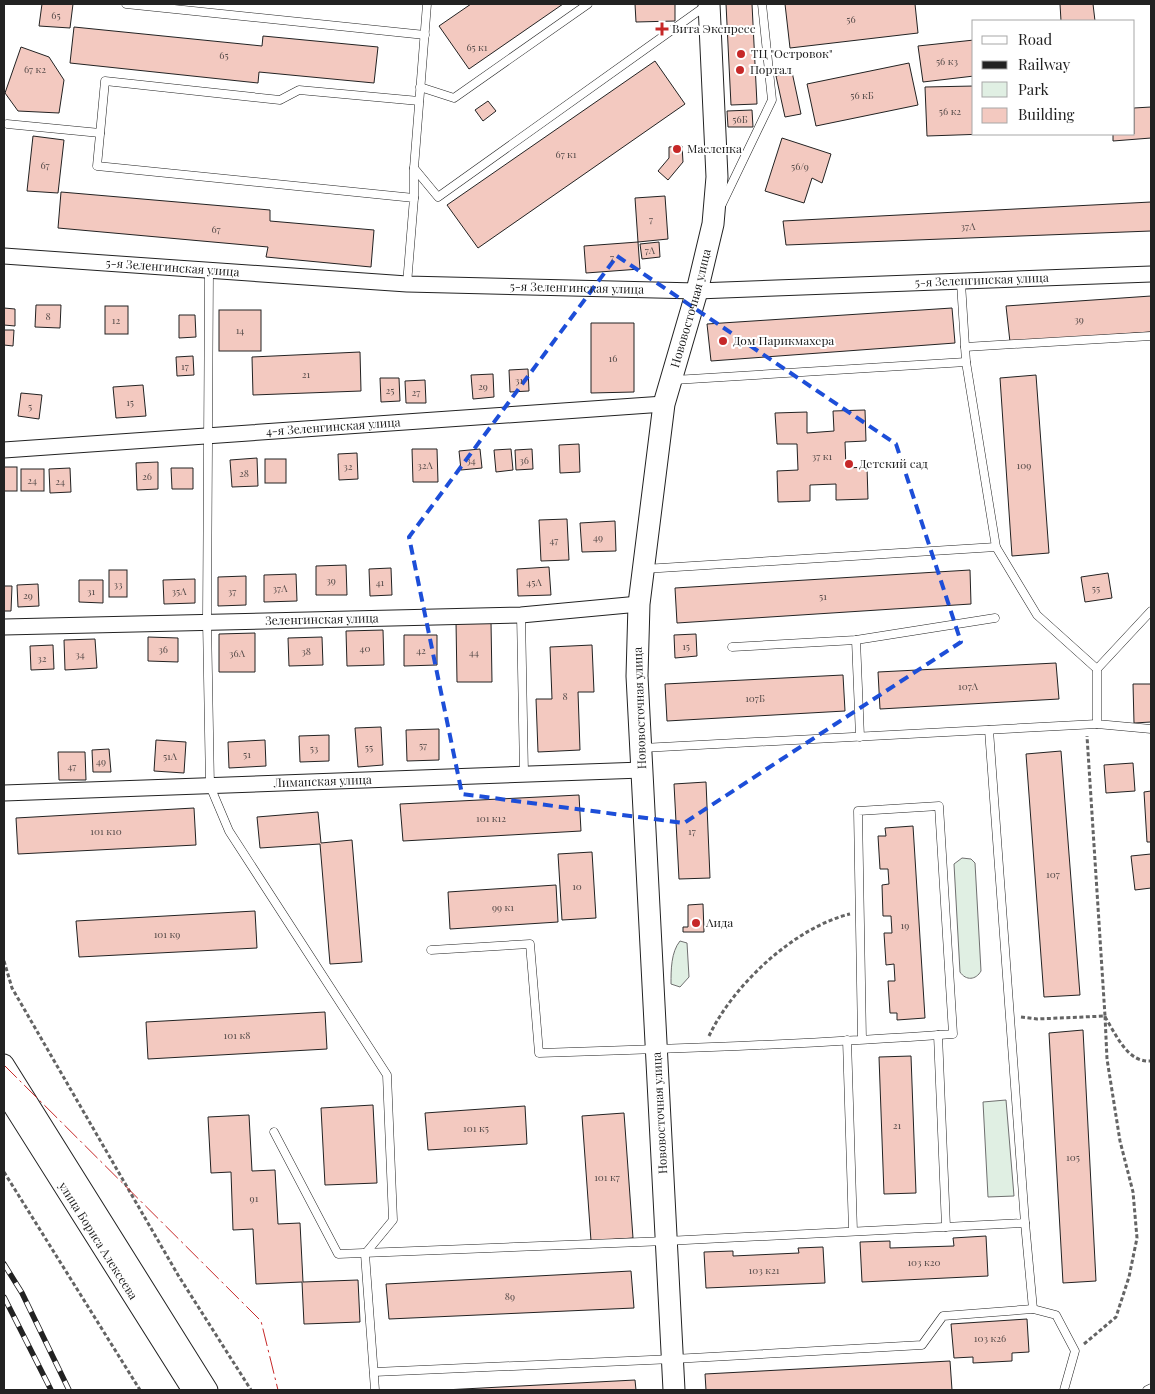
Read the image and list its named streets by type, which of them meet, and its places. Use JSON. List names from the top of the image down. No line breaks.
{"streets":{"main road":["Нововосточная улица"],"street":["5-я Зеленгинская улица","4-я Зеленгинская улица","Зеленгинская улица","Лиманская улица","улица Бориса Алексеева"]},"crossings":[["5-я Зеленгинская улица","Нововосточная улица"],["Нововосточная улица","4-я Зеленгинская улица"],["Нововосточная улица","Зеленгинская улица"],["Нововосточная улица","Лиманская улица"]],"places":{"health":["Вита Экспресс"],"other":["ТЦ \"Островок\"","Портал","Масленка","Дом Парикмахера","Детский сад","Аида"]},"house_numbers":["65","56","65 к1","65","56 к3","67 к2","56 кБ","56 к2","56Б","67 к1","67","56/9","7","37А","67","7А","7","8","39","12","14","16","17","21","31","29","25","27","15","5","37 к1","34","36","32А","109","32","28","26","24","24","49","47","39","41","45А","33","37А","55","31","35А","37","29","51","15","40","36","42","38","44","36А","34","32","107А","8","107Б","57","55","53","51","51А","49","47","101 к12","101 к10","17","107","10","99 к1","19","101 к9","101 к8","21","101 к5","105","101 к7","91","103 к20","103 к21","89","103 к26"],"legend":["Road","Railway","Park","Building"]}
